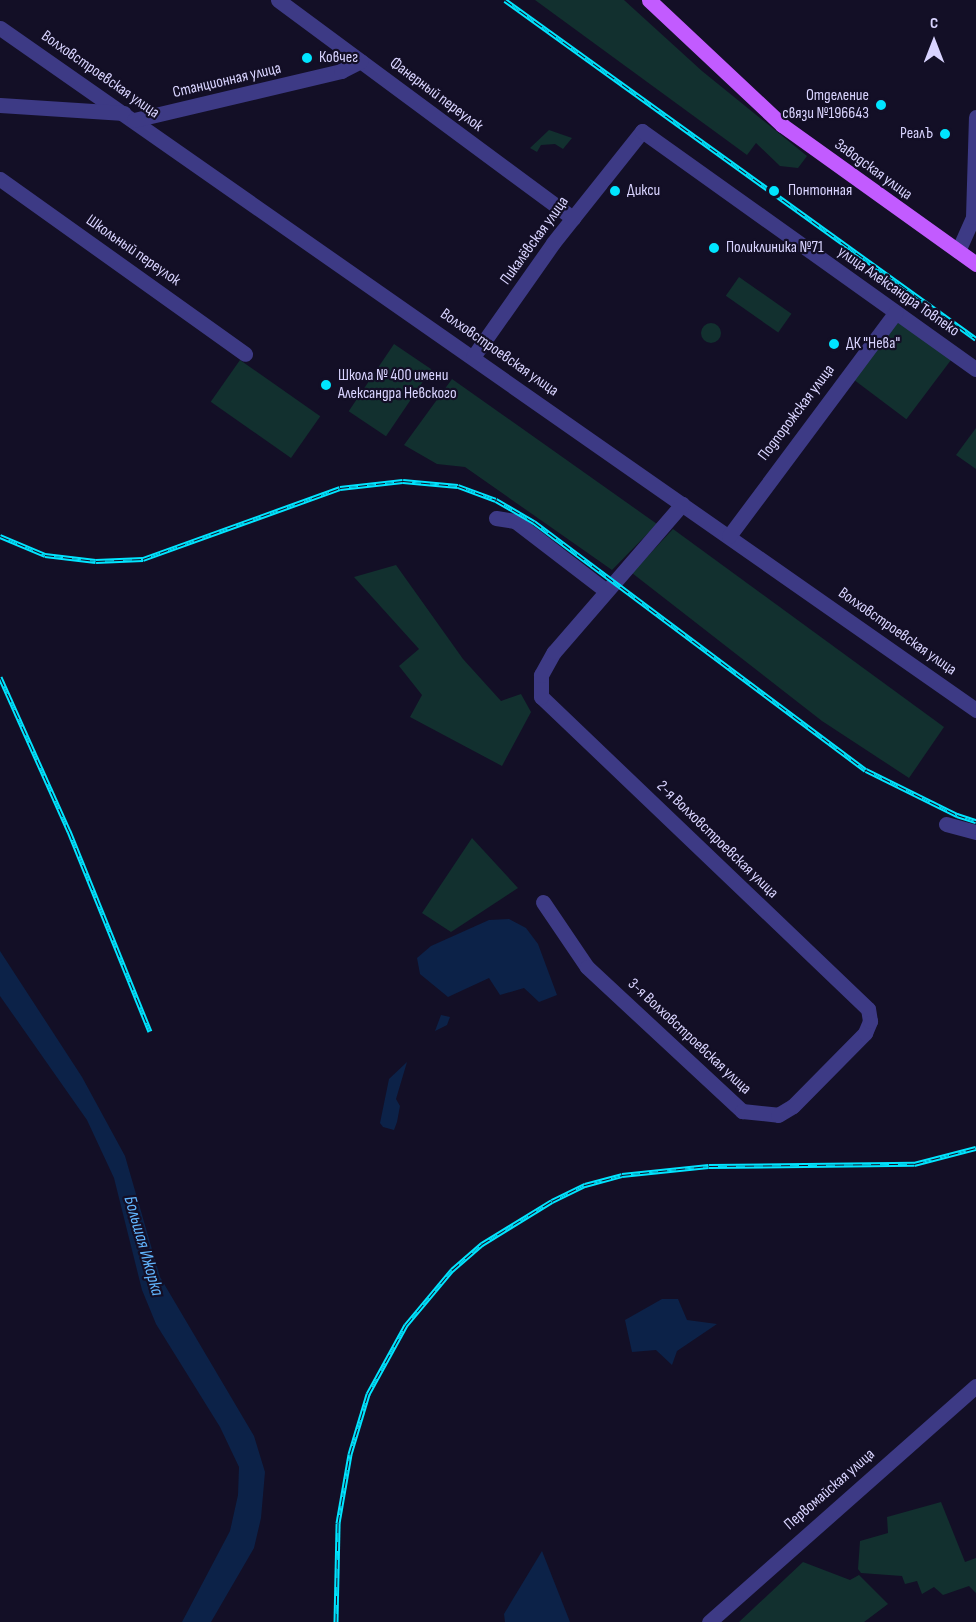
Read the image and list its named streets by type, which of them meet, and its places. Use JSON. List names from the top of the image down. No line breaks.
{"streets":{"main road":["Заводская улица"],"street":["Волховстроевская улица","Станционная улица","Фанерный переулок","Пикалёвская улица","Школьный переулок","улица Александра Товпеко","Подпорожская улица","2-я Волховстроевская улица","3-я Волховстроевская улица","Первомайская улица"]},"crossings":[["Волховстроевская улица","Станционная улица"],["Волховстроевская улица","Пикалёвская улица"],["Волховстроевская улица","Подпорожская улица"],["Станционная улица","Фанерный переулок"],["Фанерный переулок","Пикалёвская улица"],["Пикалёвская улица","улица Александра Товпеко"],["улица Александра Товпеко","Подпорожская улица"],["2-я Волховстроевская улица","3-я Волховстроевская улица"]],"water":["Большая Ижорка"],"places":["Ковчег","Отделение связи №196643","РеалЪ","Дикси","Понтонная","Поликлиника №71","ДК \"Нева\"","Школа № 400 имени Александра Невского"],"north":"top"}
